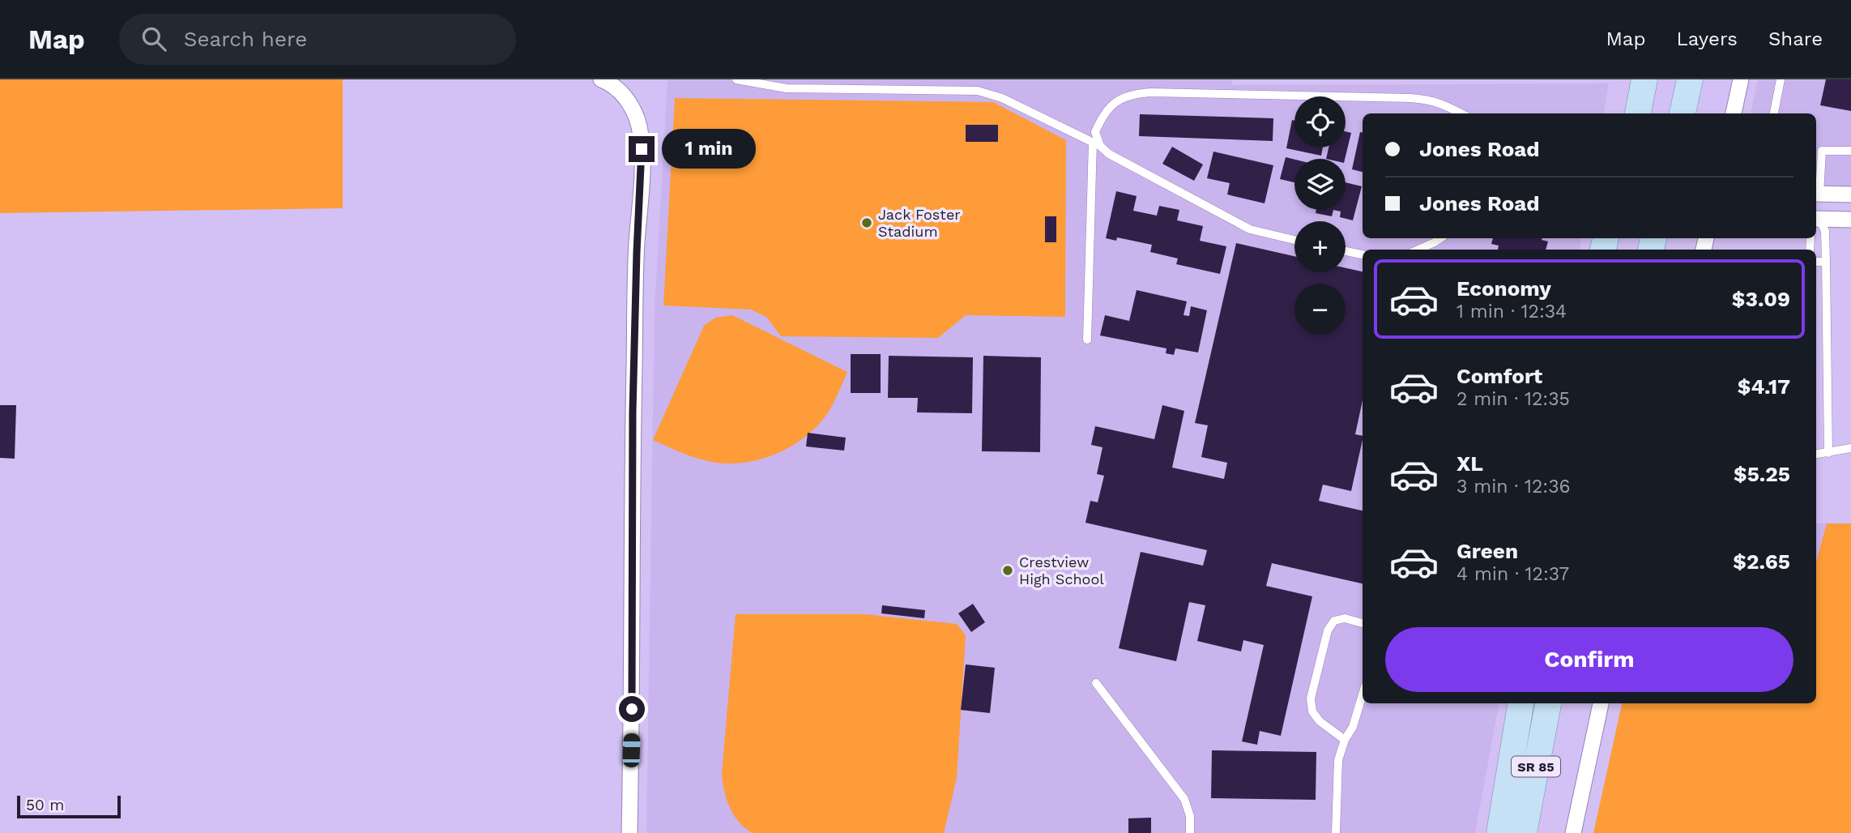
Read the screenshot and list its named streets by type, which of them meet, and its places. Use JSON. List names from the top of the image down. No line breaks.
{"streets":{"main road":["SR 85"]},"places":["Jack Foster Stadium","Crestview High School"],"scale_bar":"50 m","page":{"header":"Map","search":"Search here","nav":["Map","Layers","Share"],"map_buttons":["+","−"],"banner":["Jones Road","Jones Road"],"bubble":"1 min","list":[{"name":"Economy","note":"1 min · 12:34","value":"$3.09"},{"name":"Comfort","note":"2 min · 12:35","value":"$4.17"},{"name":"XL","note":"3 min · 12:36","value":"$5.25"},{"name":"Green","note":"4 min · 12:37","value":"$2.65"}],"buttons":"Confirm","scale":"50 m"}}
